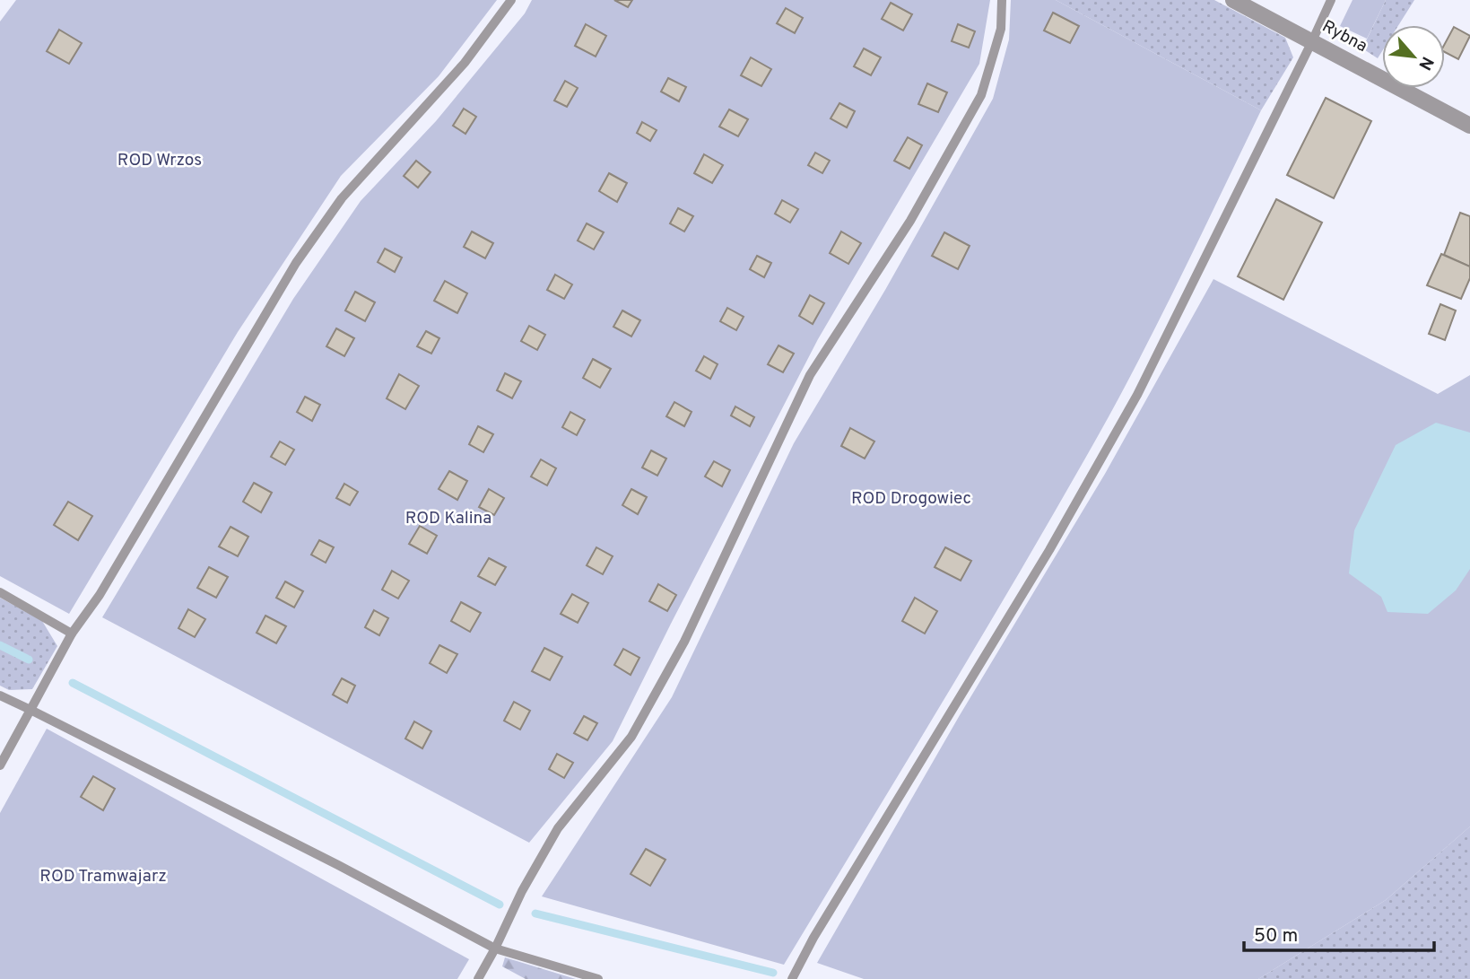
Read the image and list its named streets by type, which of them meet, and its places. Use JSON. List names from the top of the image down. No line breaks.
{"streets":{"street":["Rybna"]},"parks":["ROD Wrzos","ROD Drogowiec","ROD Kalina","ROD Tramwajarz"],"scale_bar":"50 m","north":"bottom right"}
